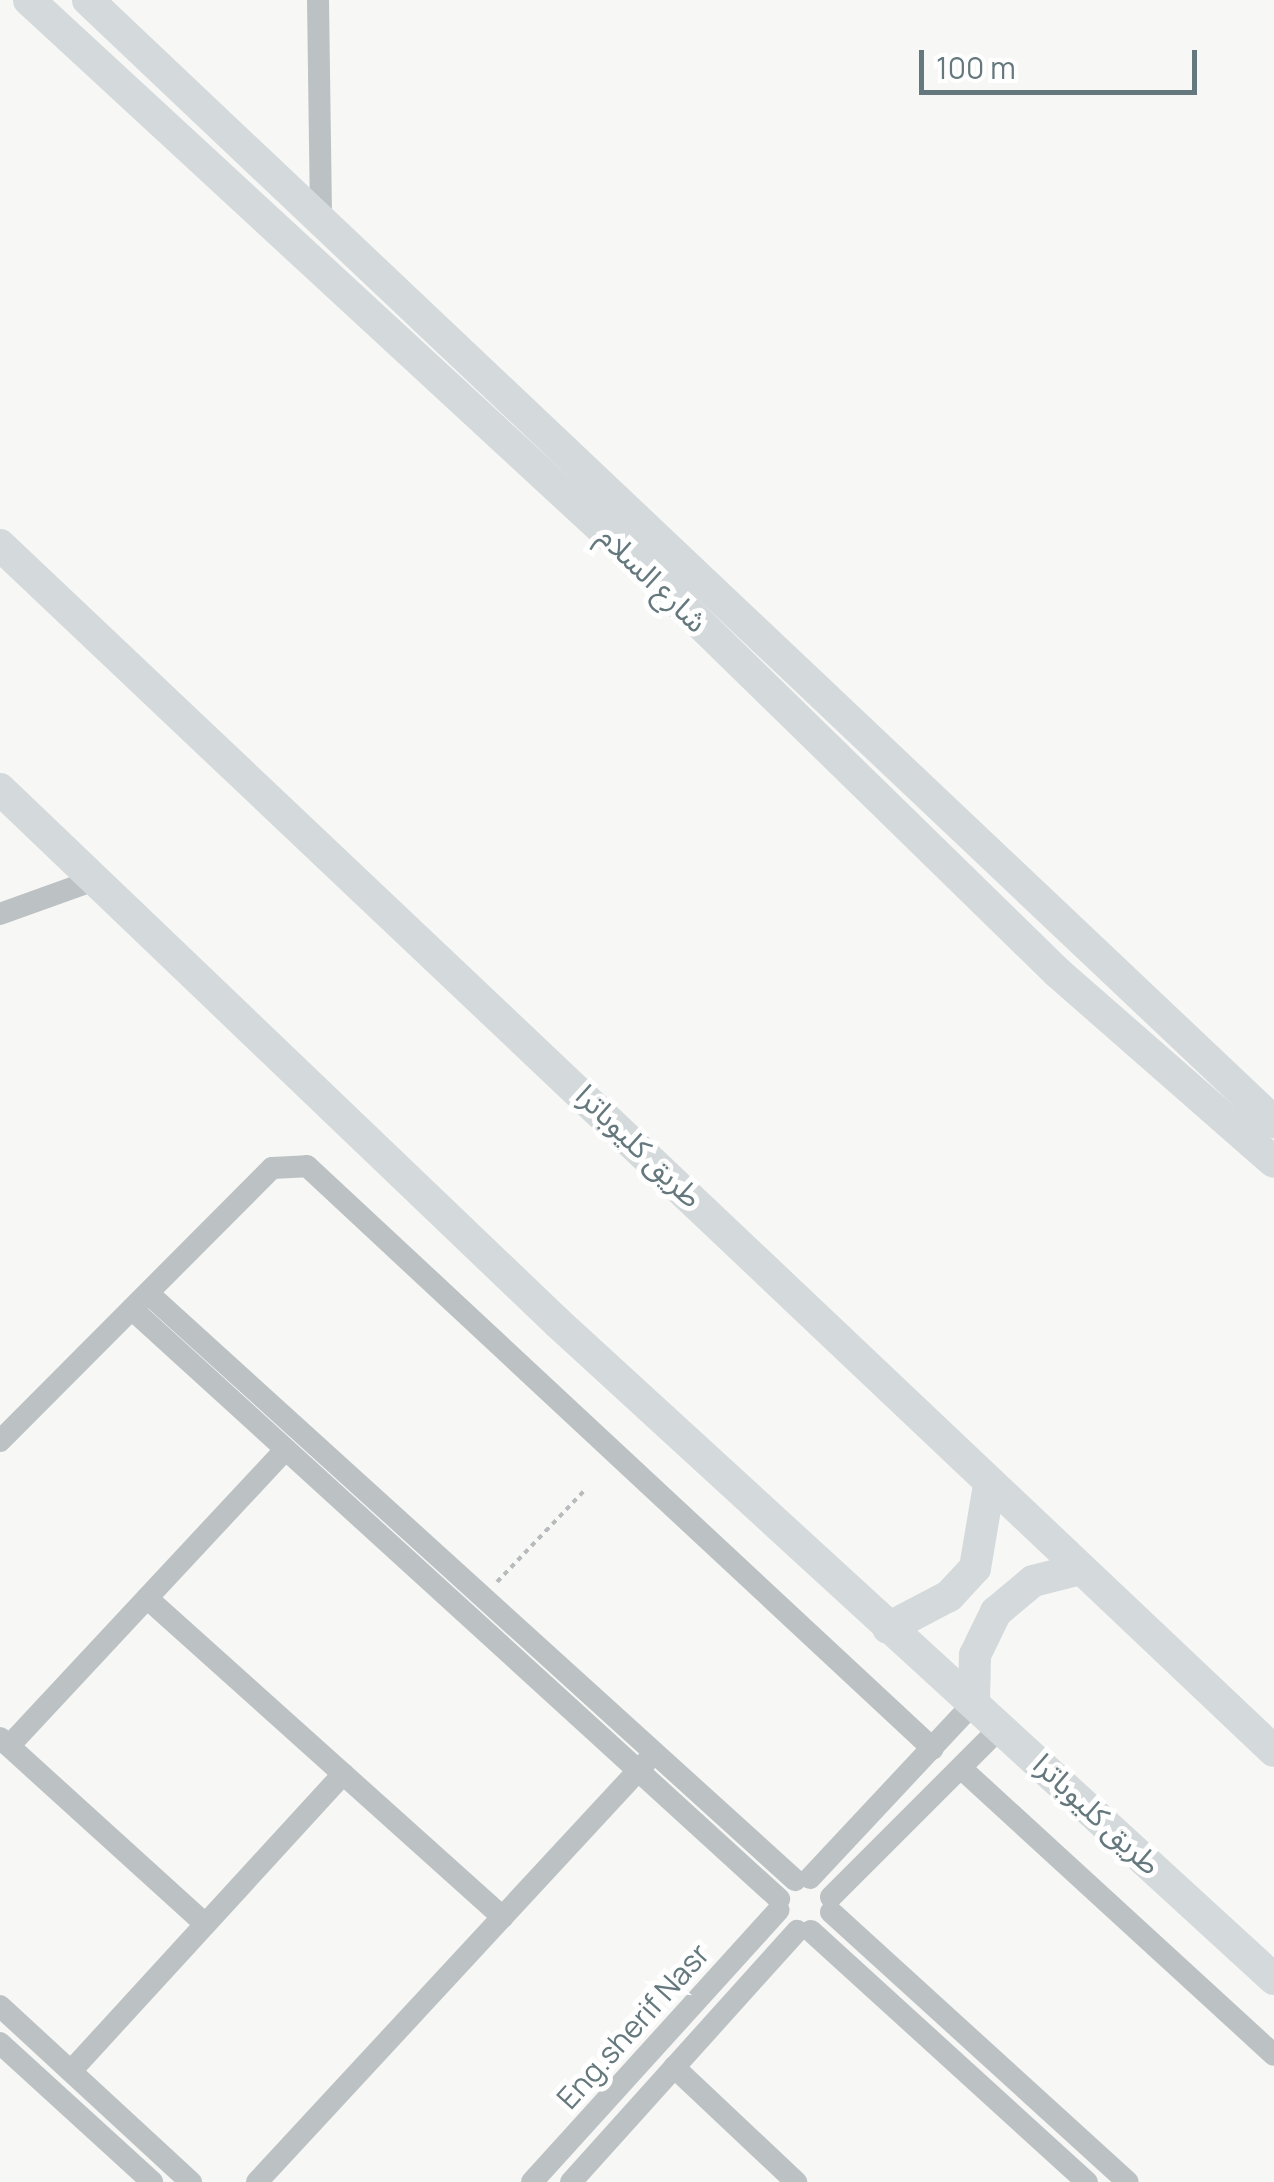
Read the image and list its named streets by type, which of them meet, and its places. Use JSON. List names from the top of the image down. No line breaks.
{"streets":{"main road":["شارع السلام","طريق كليوباترا"],"street":["Eng.sherif Nasr"]},"crossings":[["طريق كليوباترا","Eng.sherif Nasr"]],"scale_bar":"100 m"}
